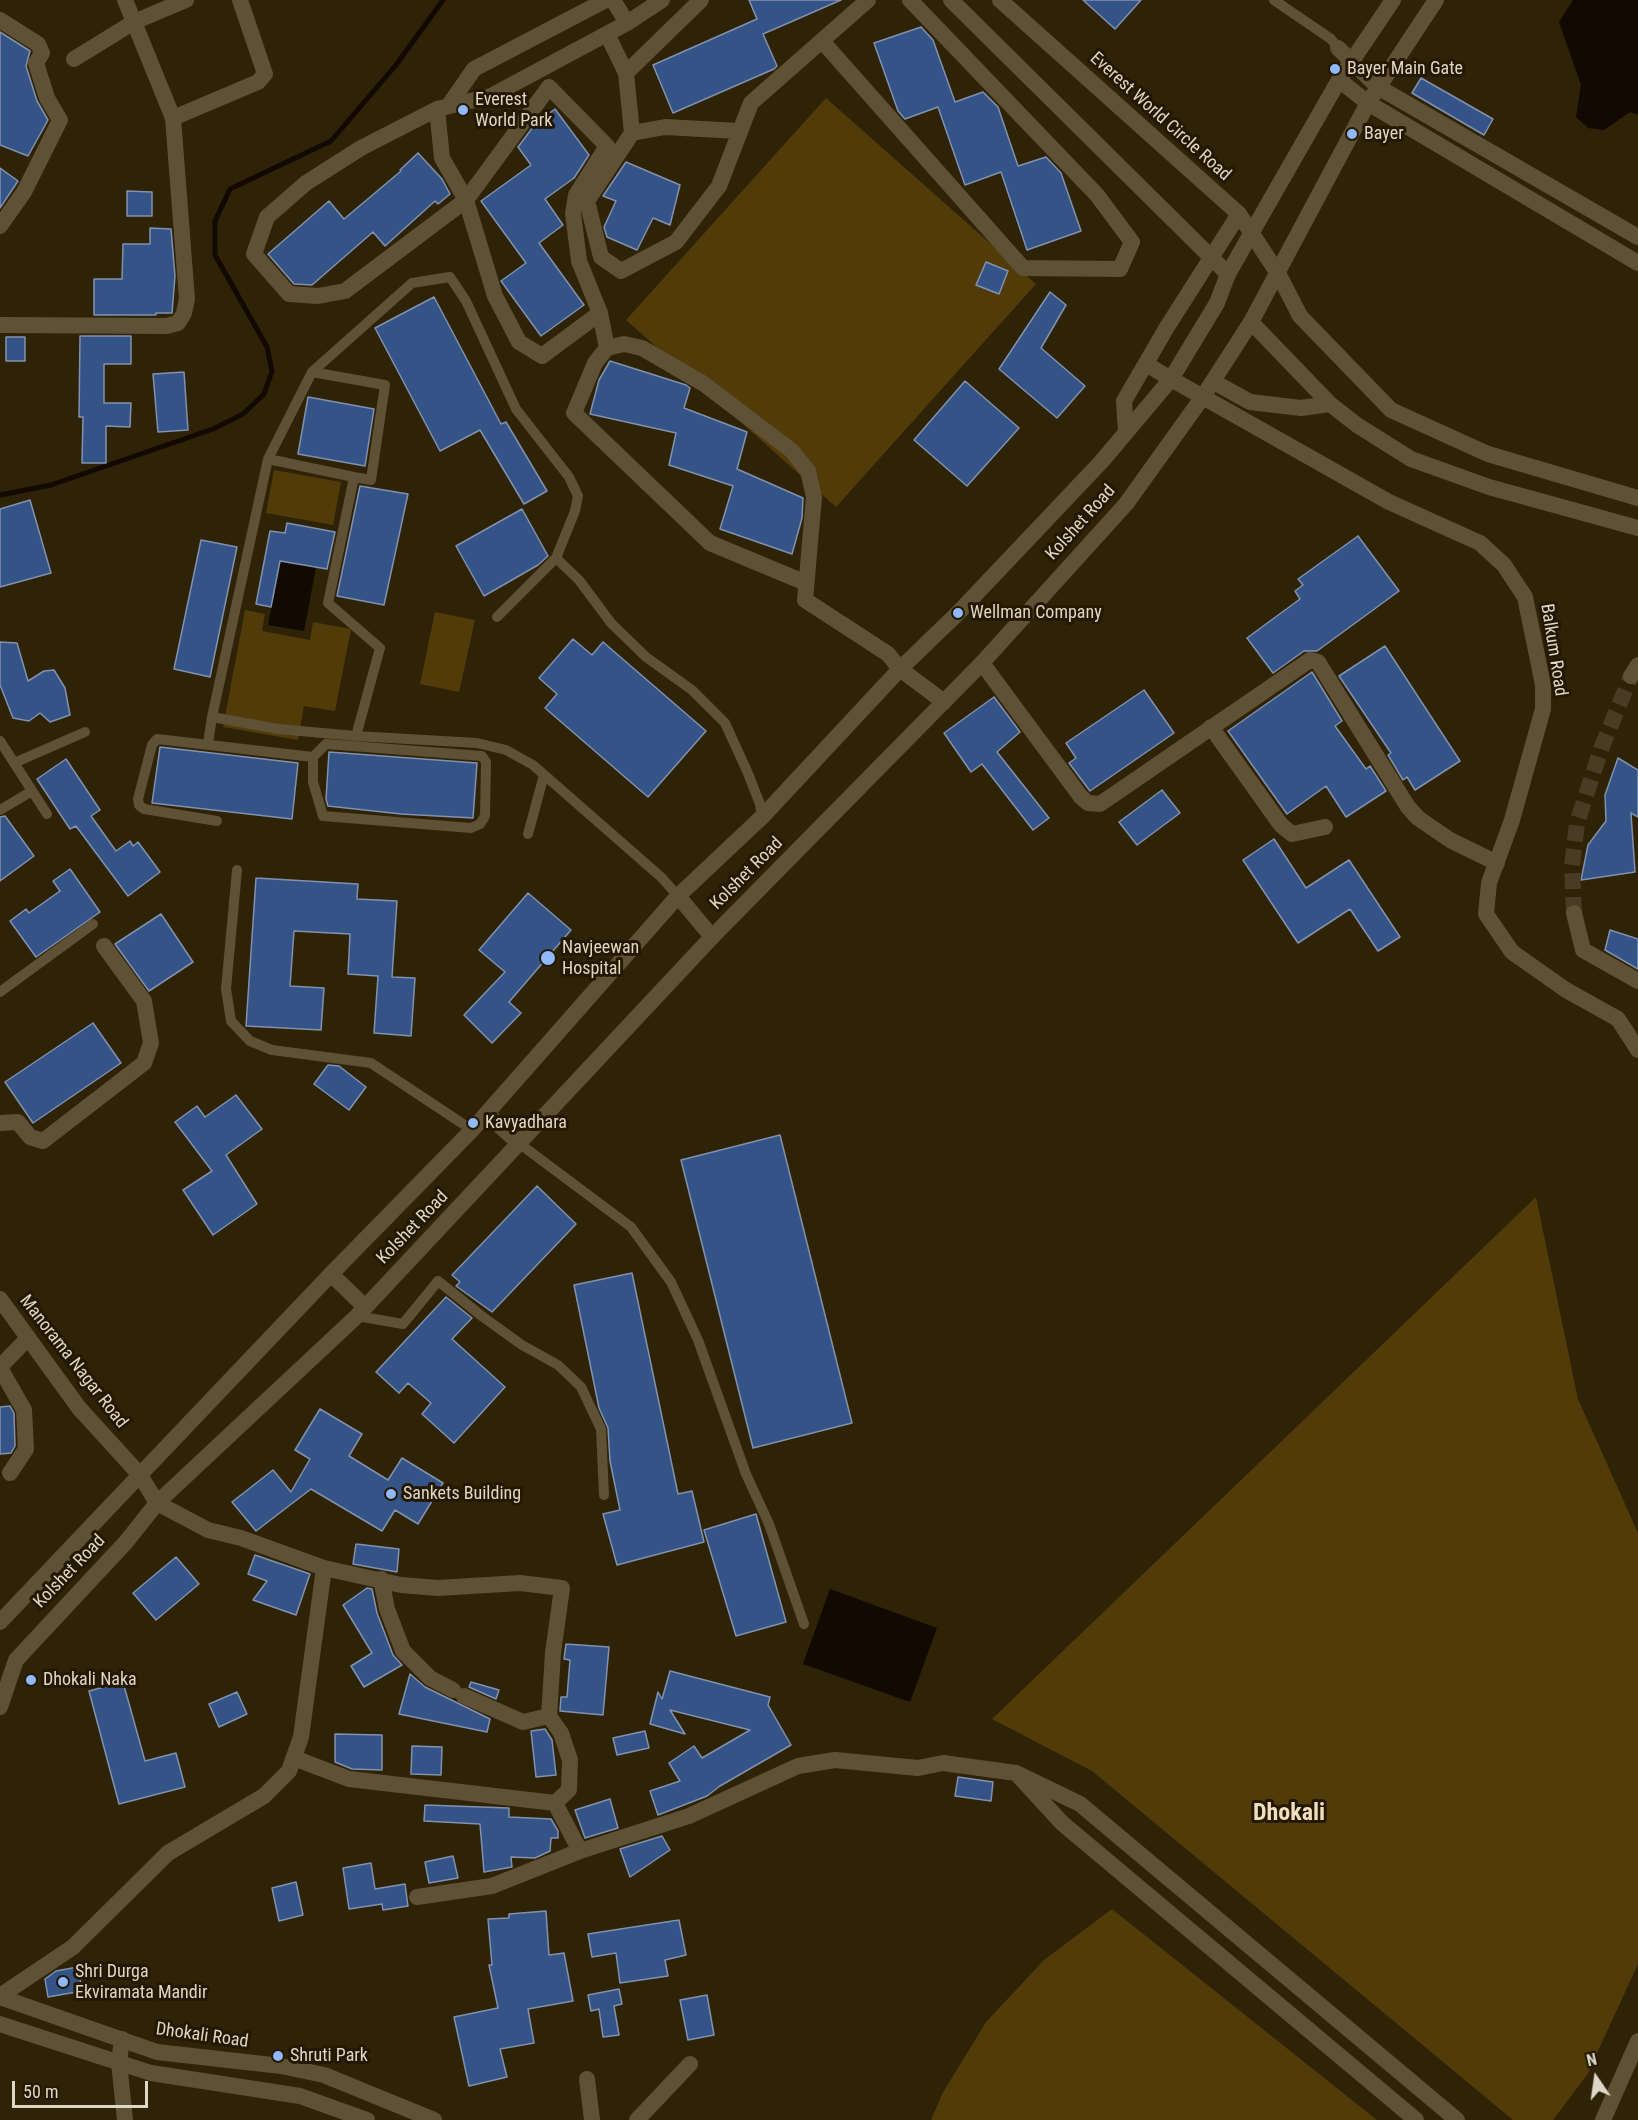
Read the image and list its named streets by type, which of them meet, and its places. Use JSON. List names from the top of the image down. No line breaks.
{"streets":{"street":["Everest World Circle Road","Kolshet Road","Balkum Road","Manorama Nagar Road","Dhokali Road"]},"crossings":[["Everest World Circle Road","Kolshet Road"],["Kolshet Road","Balkum Road"],["Kolshet Road","Manorama Nagar Road"]],"districts":["Dhokali"],"places":["Bayer Main Gate","Everest World Park","Bayer","Wellman Company","Navjeewan Hospital","Kavyadhara","Sankets Building","Dhokali Naka","Shri Durga Ekviramata Mandir","Shruti Park"],"scale_bar":"50 m","north":"top"}
